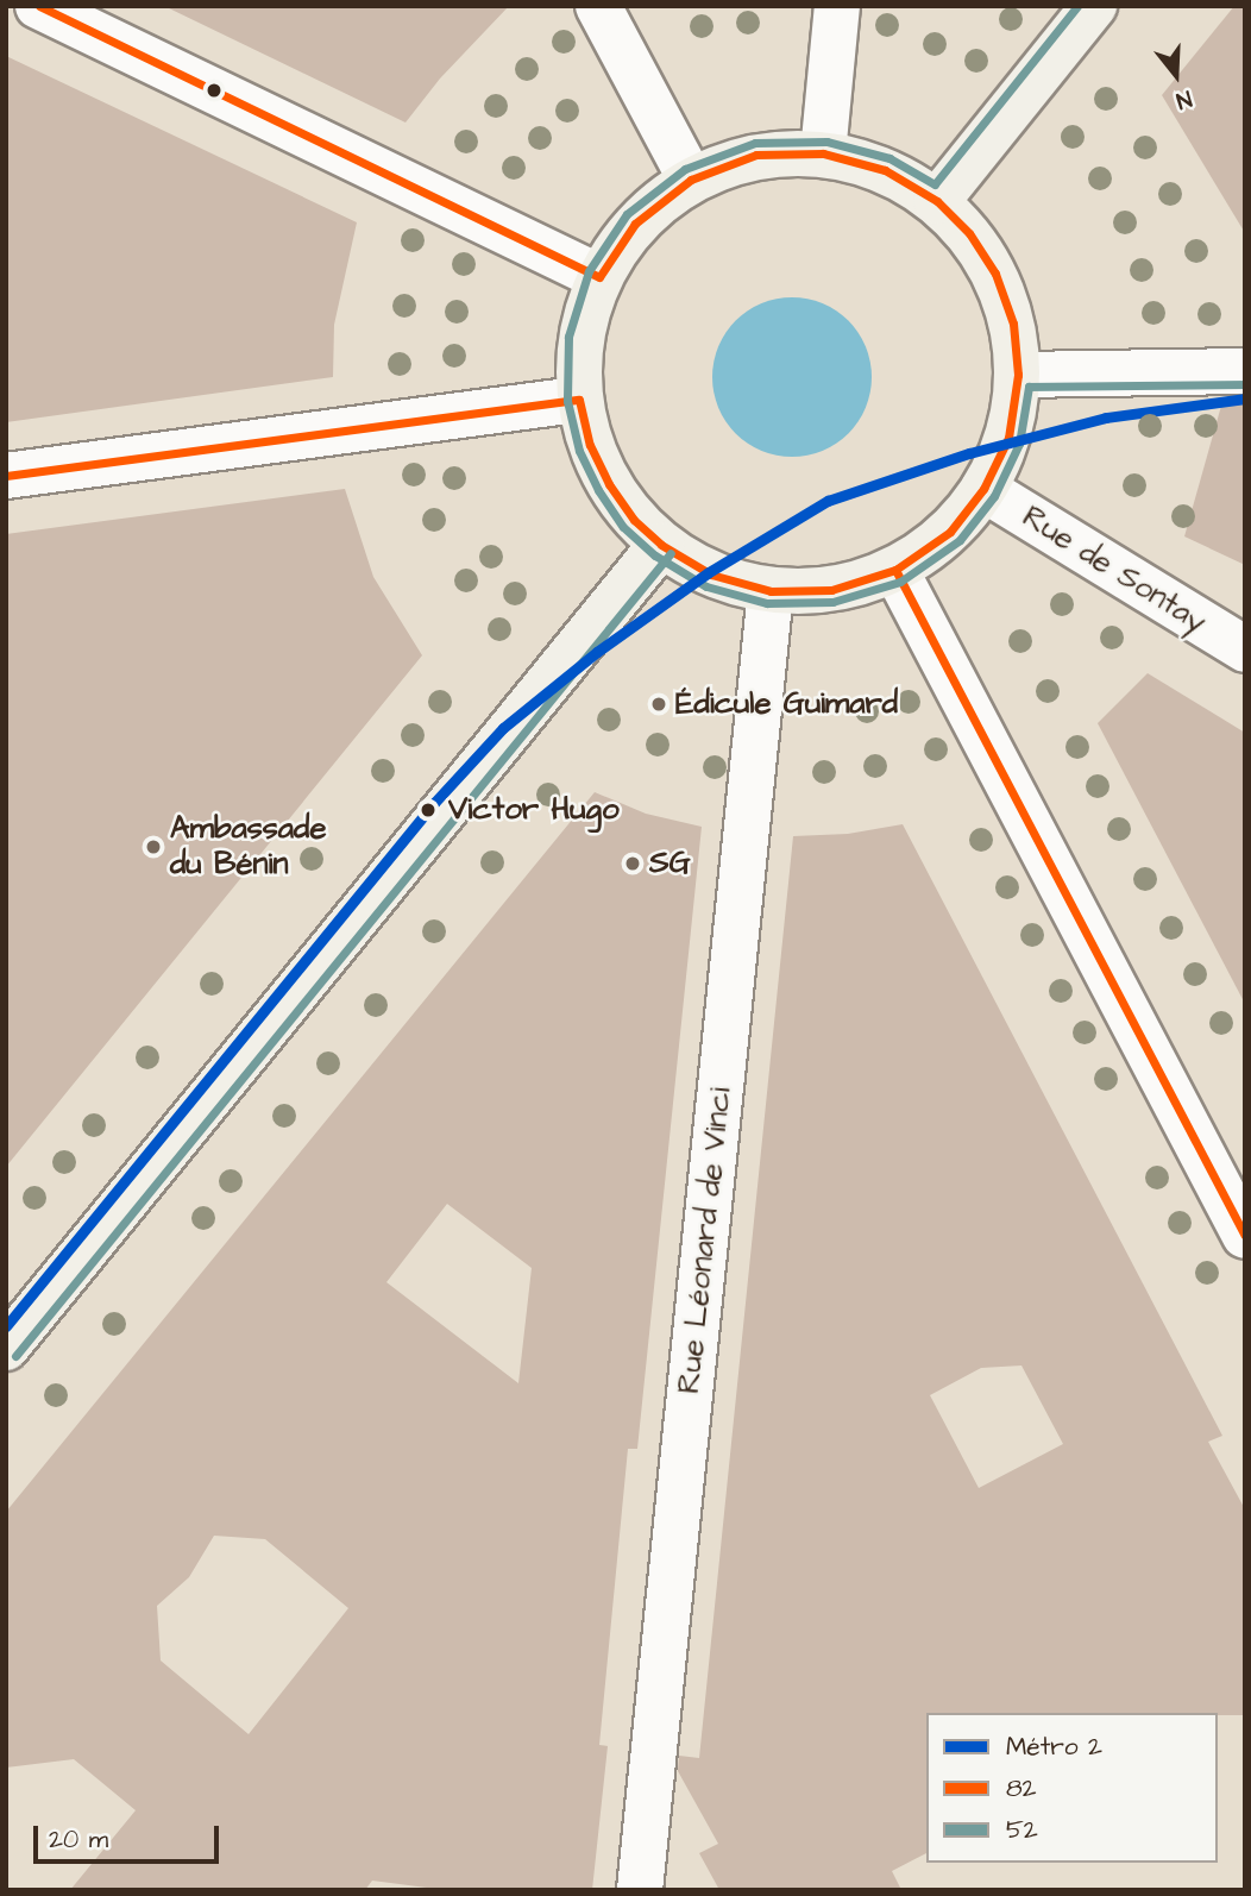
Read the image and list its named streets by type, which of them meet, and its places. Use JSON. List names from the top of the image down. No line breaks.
{"streets":{"street":["Rue de Sontay","Rue Léonard de Vinci"]},"places":["Édicule Guimard","Victor Hugo","Ambassade du Bénin","SG"],"lines":["transit line 82","transit line 52","metro line 2"],"legend":["Métro 2","82","52"],"scale_bar":"20 m","north":"bottom"}
